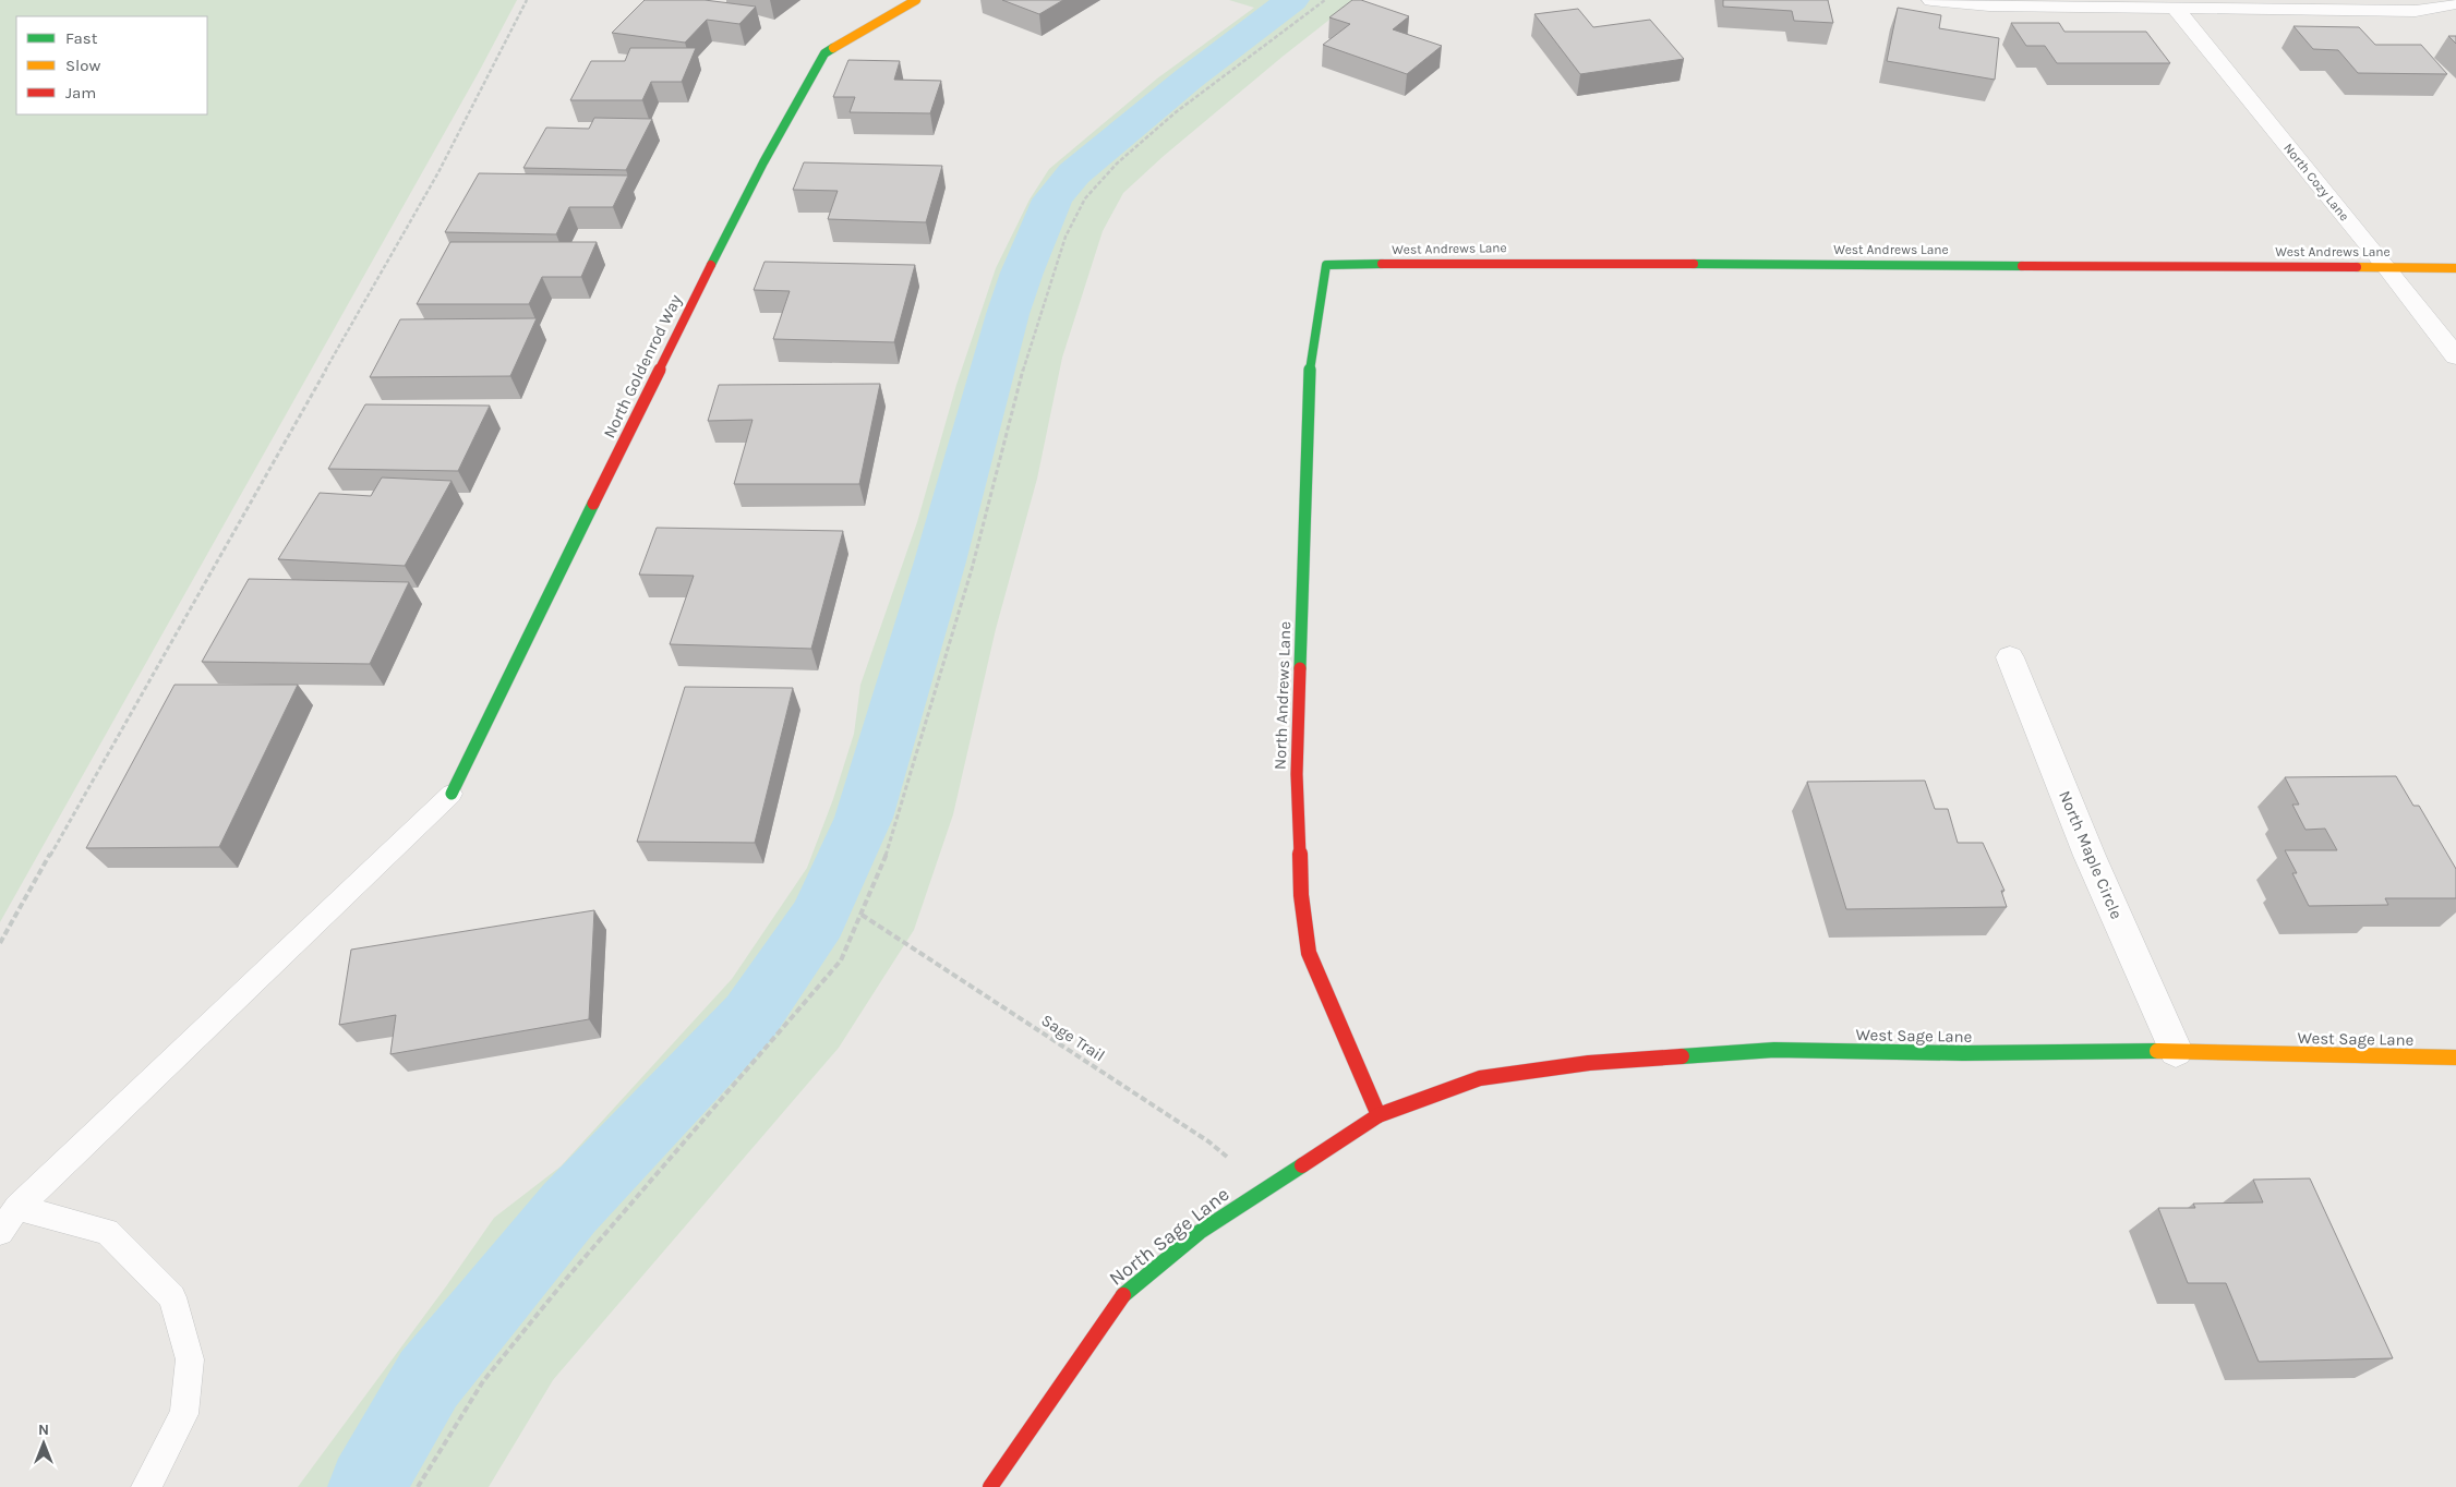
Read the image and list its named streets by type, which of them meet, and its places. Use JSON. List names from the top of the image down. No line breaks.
{"streets":{"street":["North Cozy Lane","West Andrews Lane","North Goldenrod Way","North Andrews Lane","North Maple Circle","West Sage Lane","North Sage Lane"],"path":["Sage Trail"]},"crossings":[["North Cozy Lane","West Andrews Lane"],["West Andrews Lane","North Andrews Lane"],["North Andrews Lane","West Sage Lane"],["North Andrews Lane","North Sage Lane"],["North Maple Circle","West Sage Lane"],["West Sage Lane","North Sage Lane"],["Sage Trail","North Sage Lane"]],"legend":["Fast","Slow","Jam"],"north":"top"}
